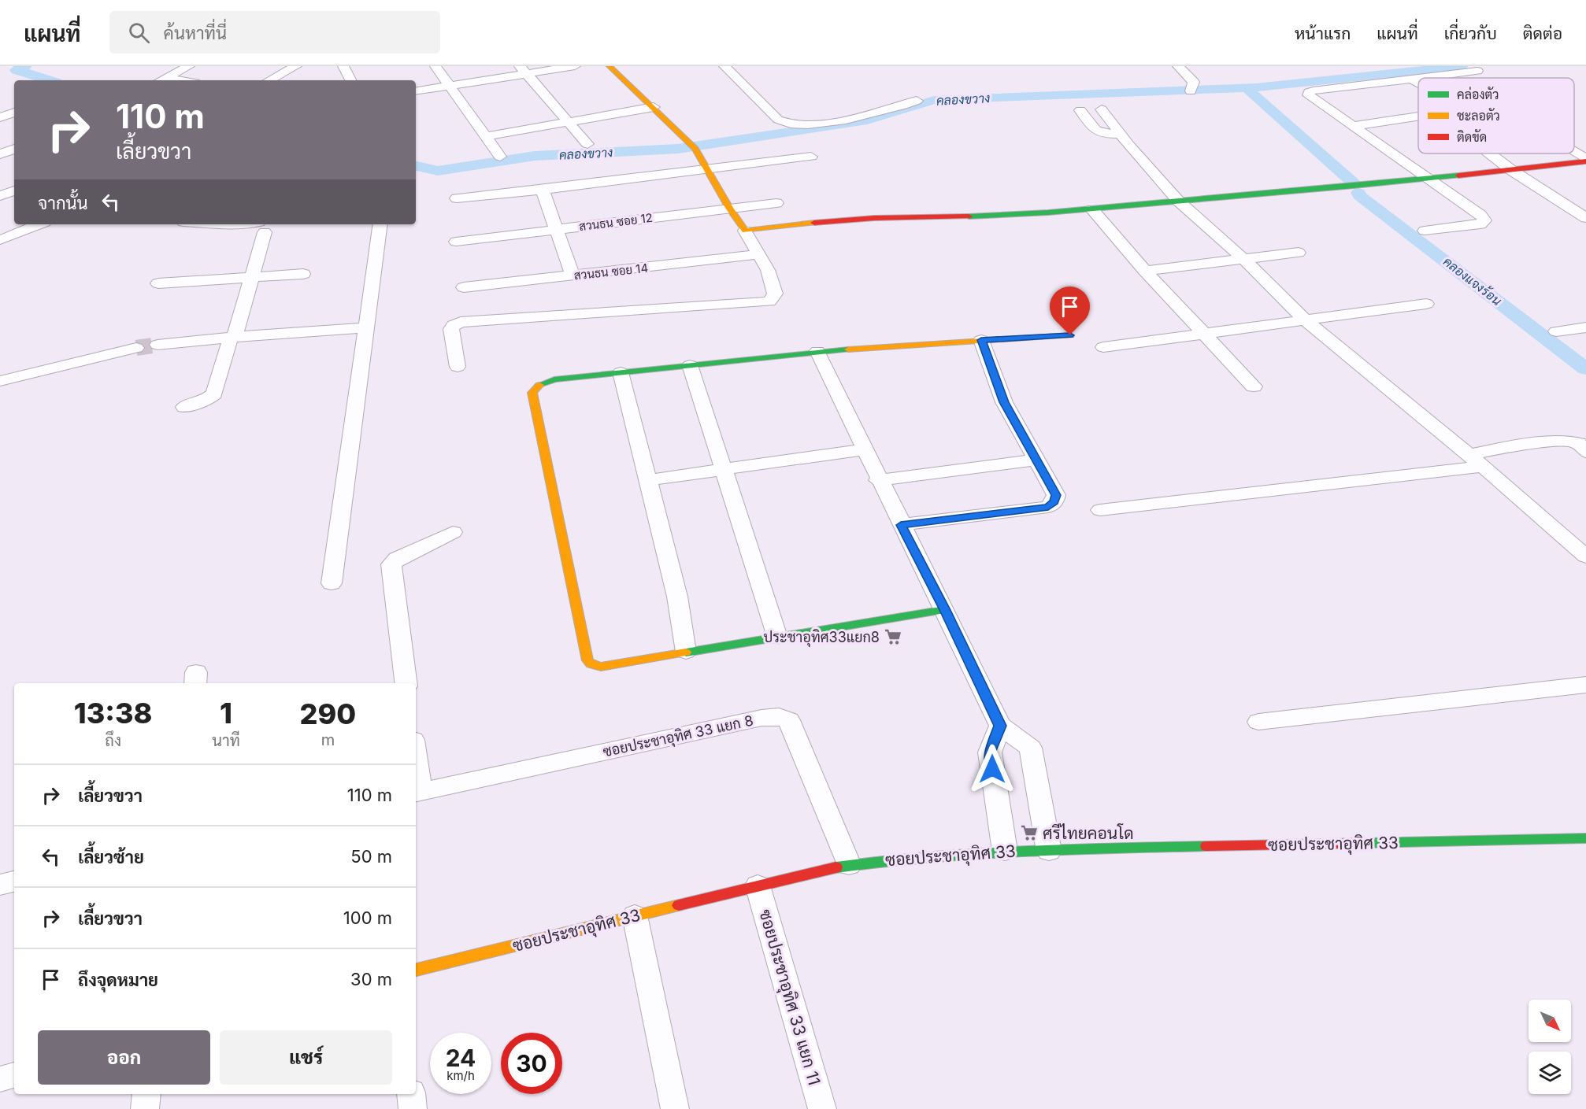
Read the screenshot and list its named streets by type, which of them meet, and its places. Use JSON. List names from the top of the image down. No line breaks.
{"streets":{"street":["สวนธน ซอย 12","สวนธน ซอย 14","ซอยประชาอุทิศ 33 แยก 8","ซอยประชาอุทิศ 33","ซอยประชาอุทิศ 33 แยก 11"]},"crossings":[["ซอยประชาอุทิศ 33 แยก 8","ซอยประชาอุทิศ 33"],["ซอยประชาอุทิศ 33","ซอยประชาอุทิศ 33 แยก 11"]],"water":["คลองขวาง","คลองแจงร้อน"],"places":{"supermarket":["ประชาอุทิศ33แยก8","ศรีไทยคอนโด"]},"legend":["คล่องตัว","ชะลอตัว","ติดขัด"],"north":"bottom right","page":{"header":"แผนที่","search":"ค้นหาที่นี่","nav":["หน้าแรก","แผนที่","เกี่ยวกับ","ติดต่อ"],"turn":["110 m","เลี้ยวขวา"],"then":"จากนั้น","eta":["13:38","ถึง","1","นาที","290","m"],"list":[{"name":"เลี้ยวขวา","value":"110 m"},{"name":"เลี้ยวซ้าย","value":"50 m"},{"name":"เลี้ยวขวา","value":"100 m"},{"name":"ถึงจุดหมาย","value":"30 m"}],"buttons":["ออก","แชร์"],"speed":"24 km/h","limit":"30"}}
